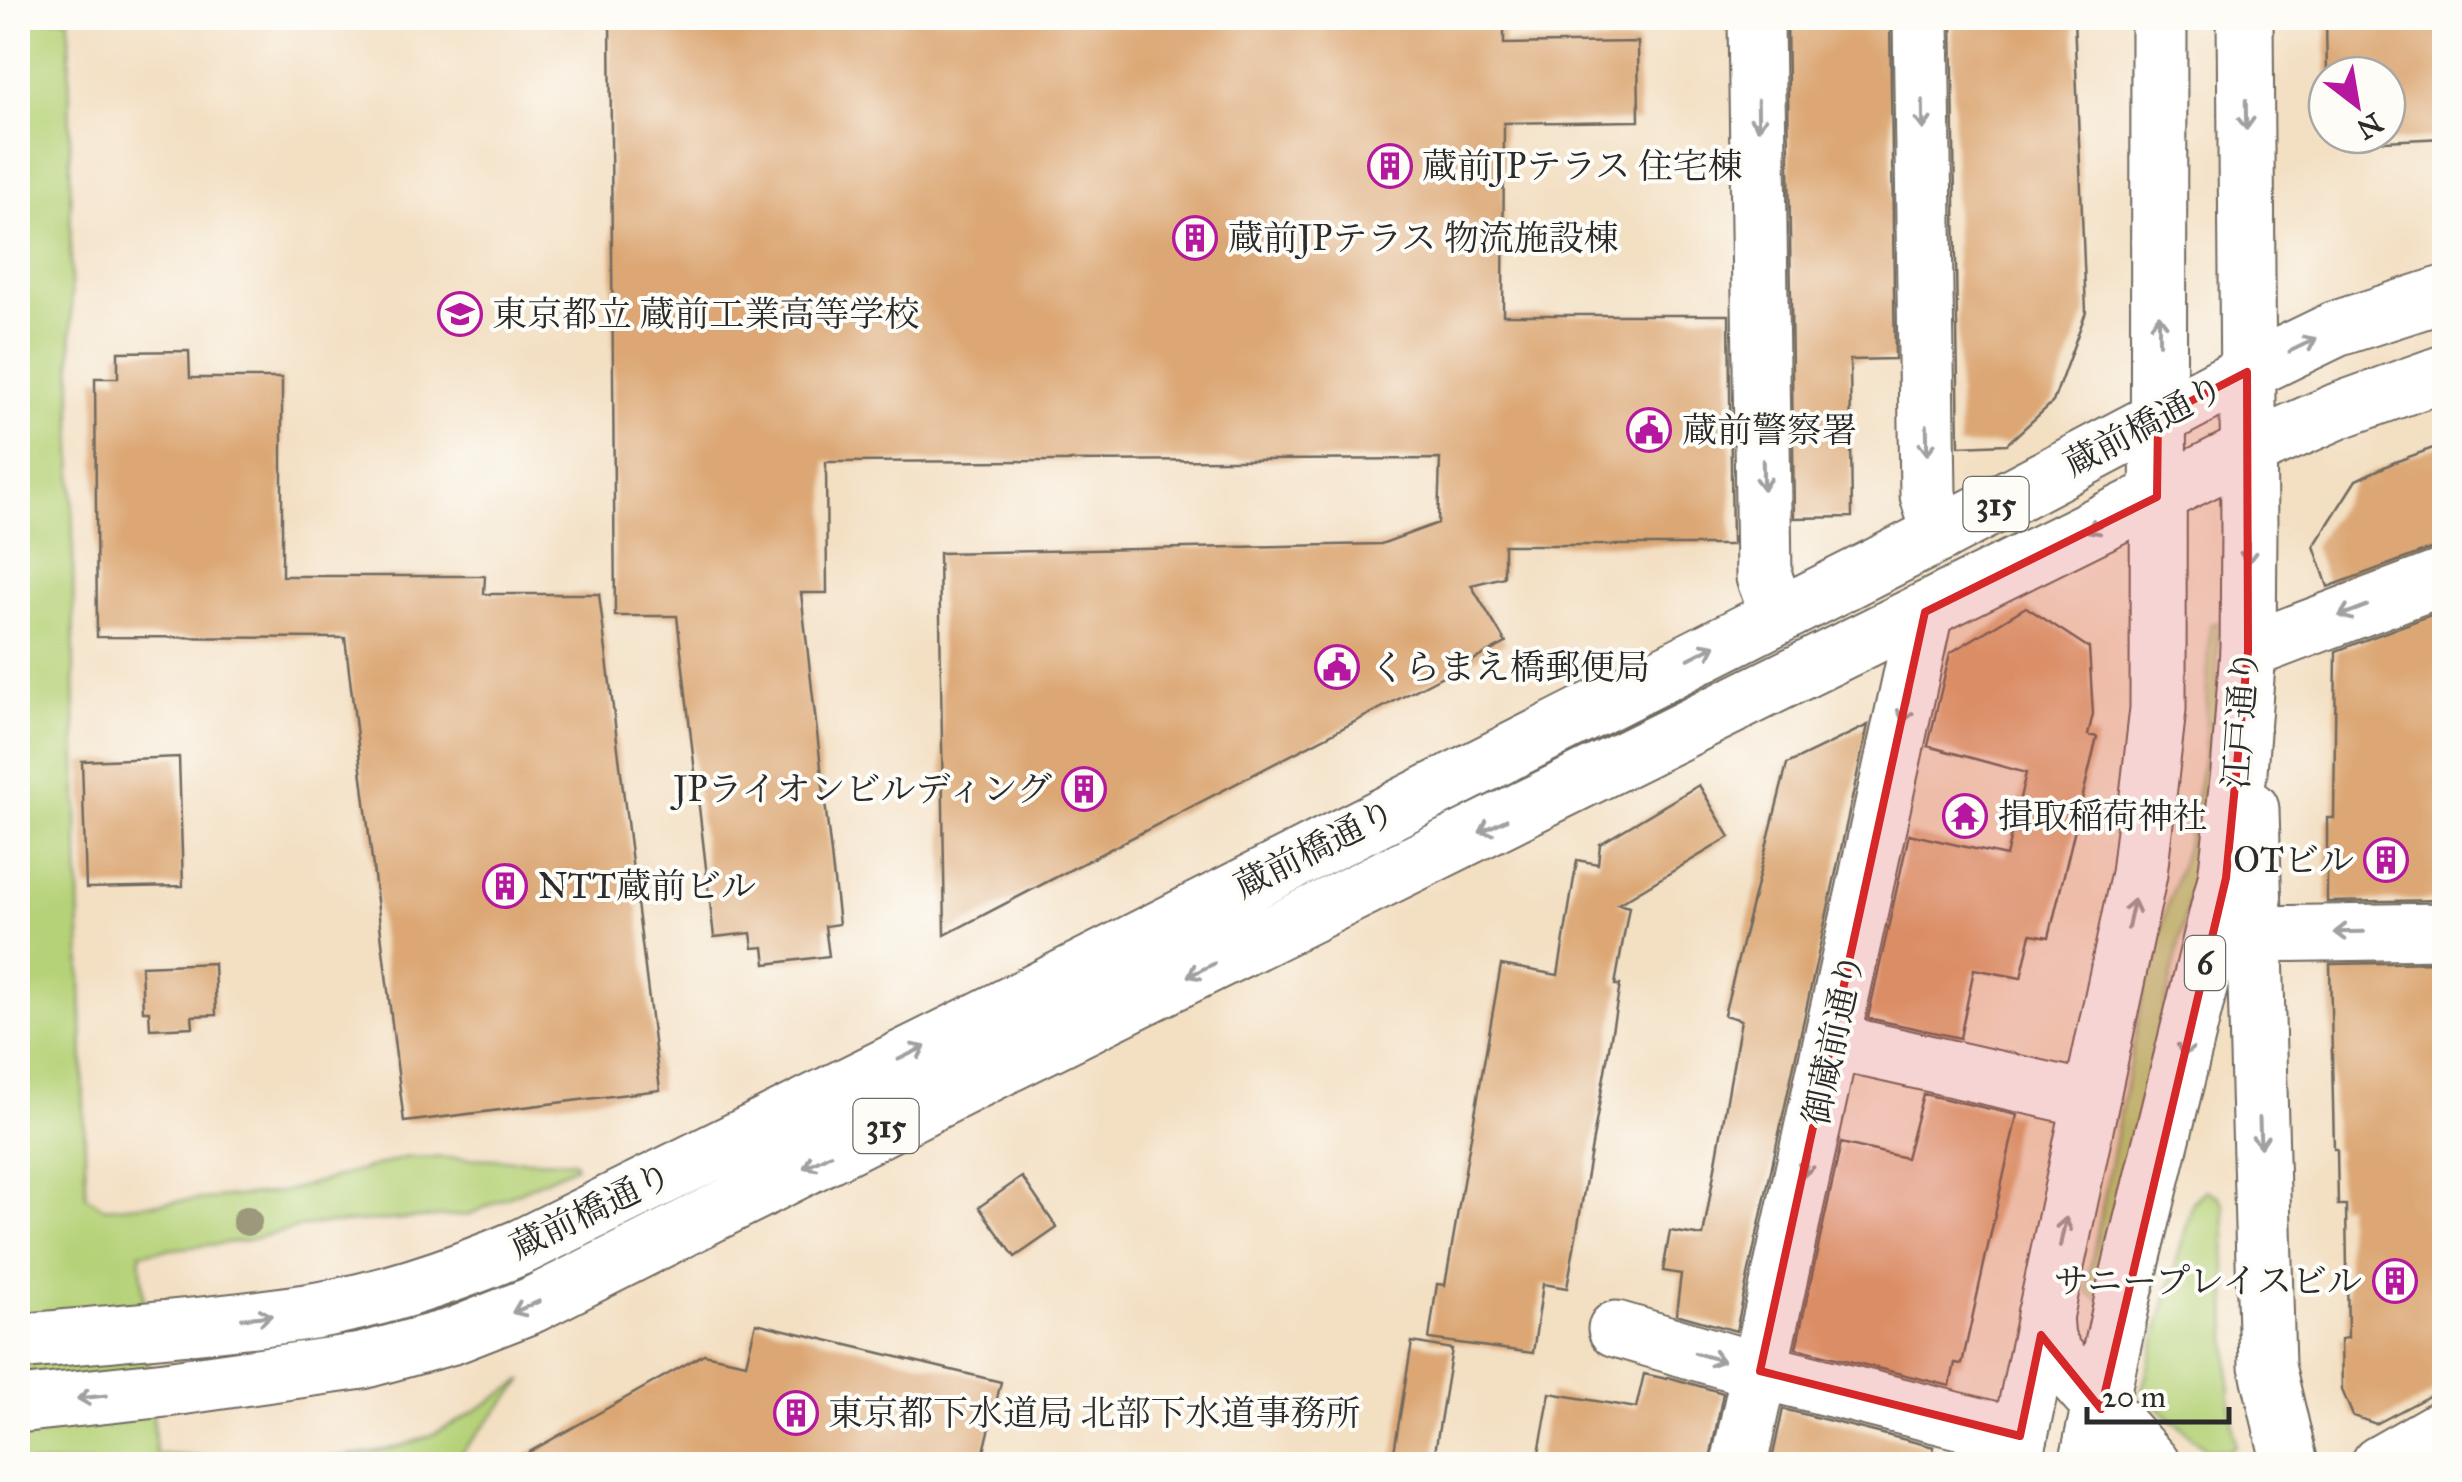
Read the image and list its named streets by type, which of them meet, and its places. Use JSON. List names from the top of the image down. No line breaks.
{"streets":{"main road":["蔵前橋通り","315","江戸通り","6","御蔵前通り"]},"crossings":[["蔵前橋通り","江戸通り"],["蔵前橋通り","御蔵前通り"]],"places":{"building":["蔵前JPテラス 住宅棟","蔵前JPテラス 物流施設棟","JPライオンビルディング","OTビル","NTT蔵前ビル","サニープレイスビル","東京都下水道局 北部下水道事務所"],"school or university":["東京都立 蔵前工業高等学校"],"public building":["蔵前警察署","くらまえ橋郵便局"],"temple":["揖取稲荷神社"]},"scale_bar":"20 m","north":"bottom right"}
